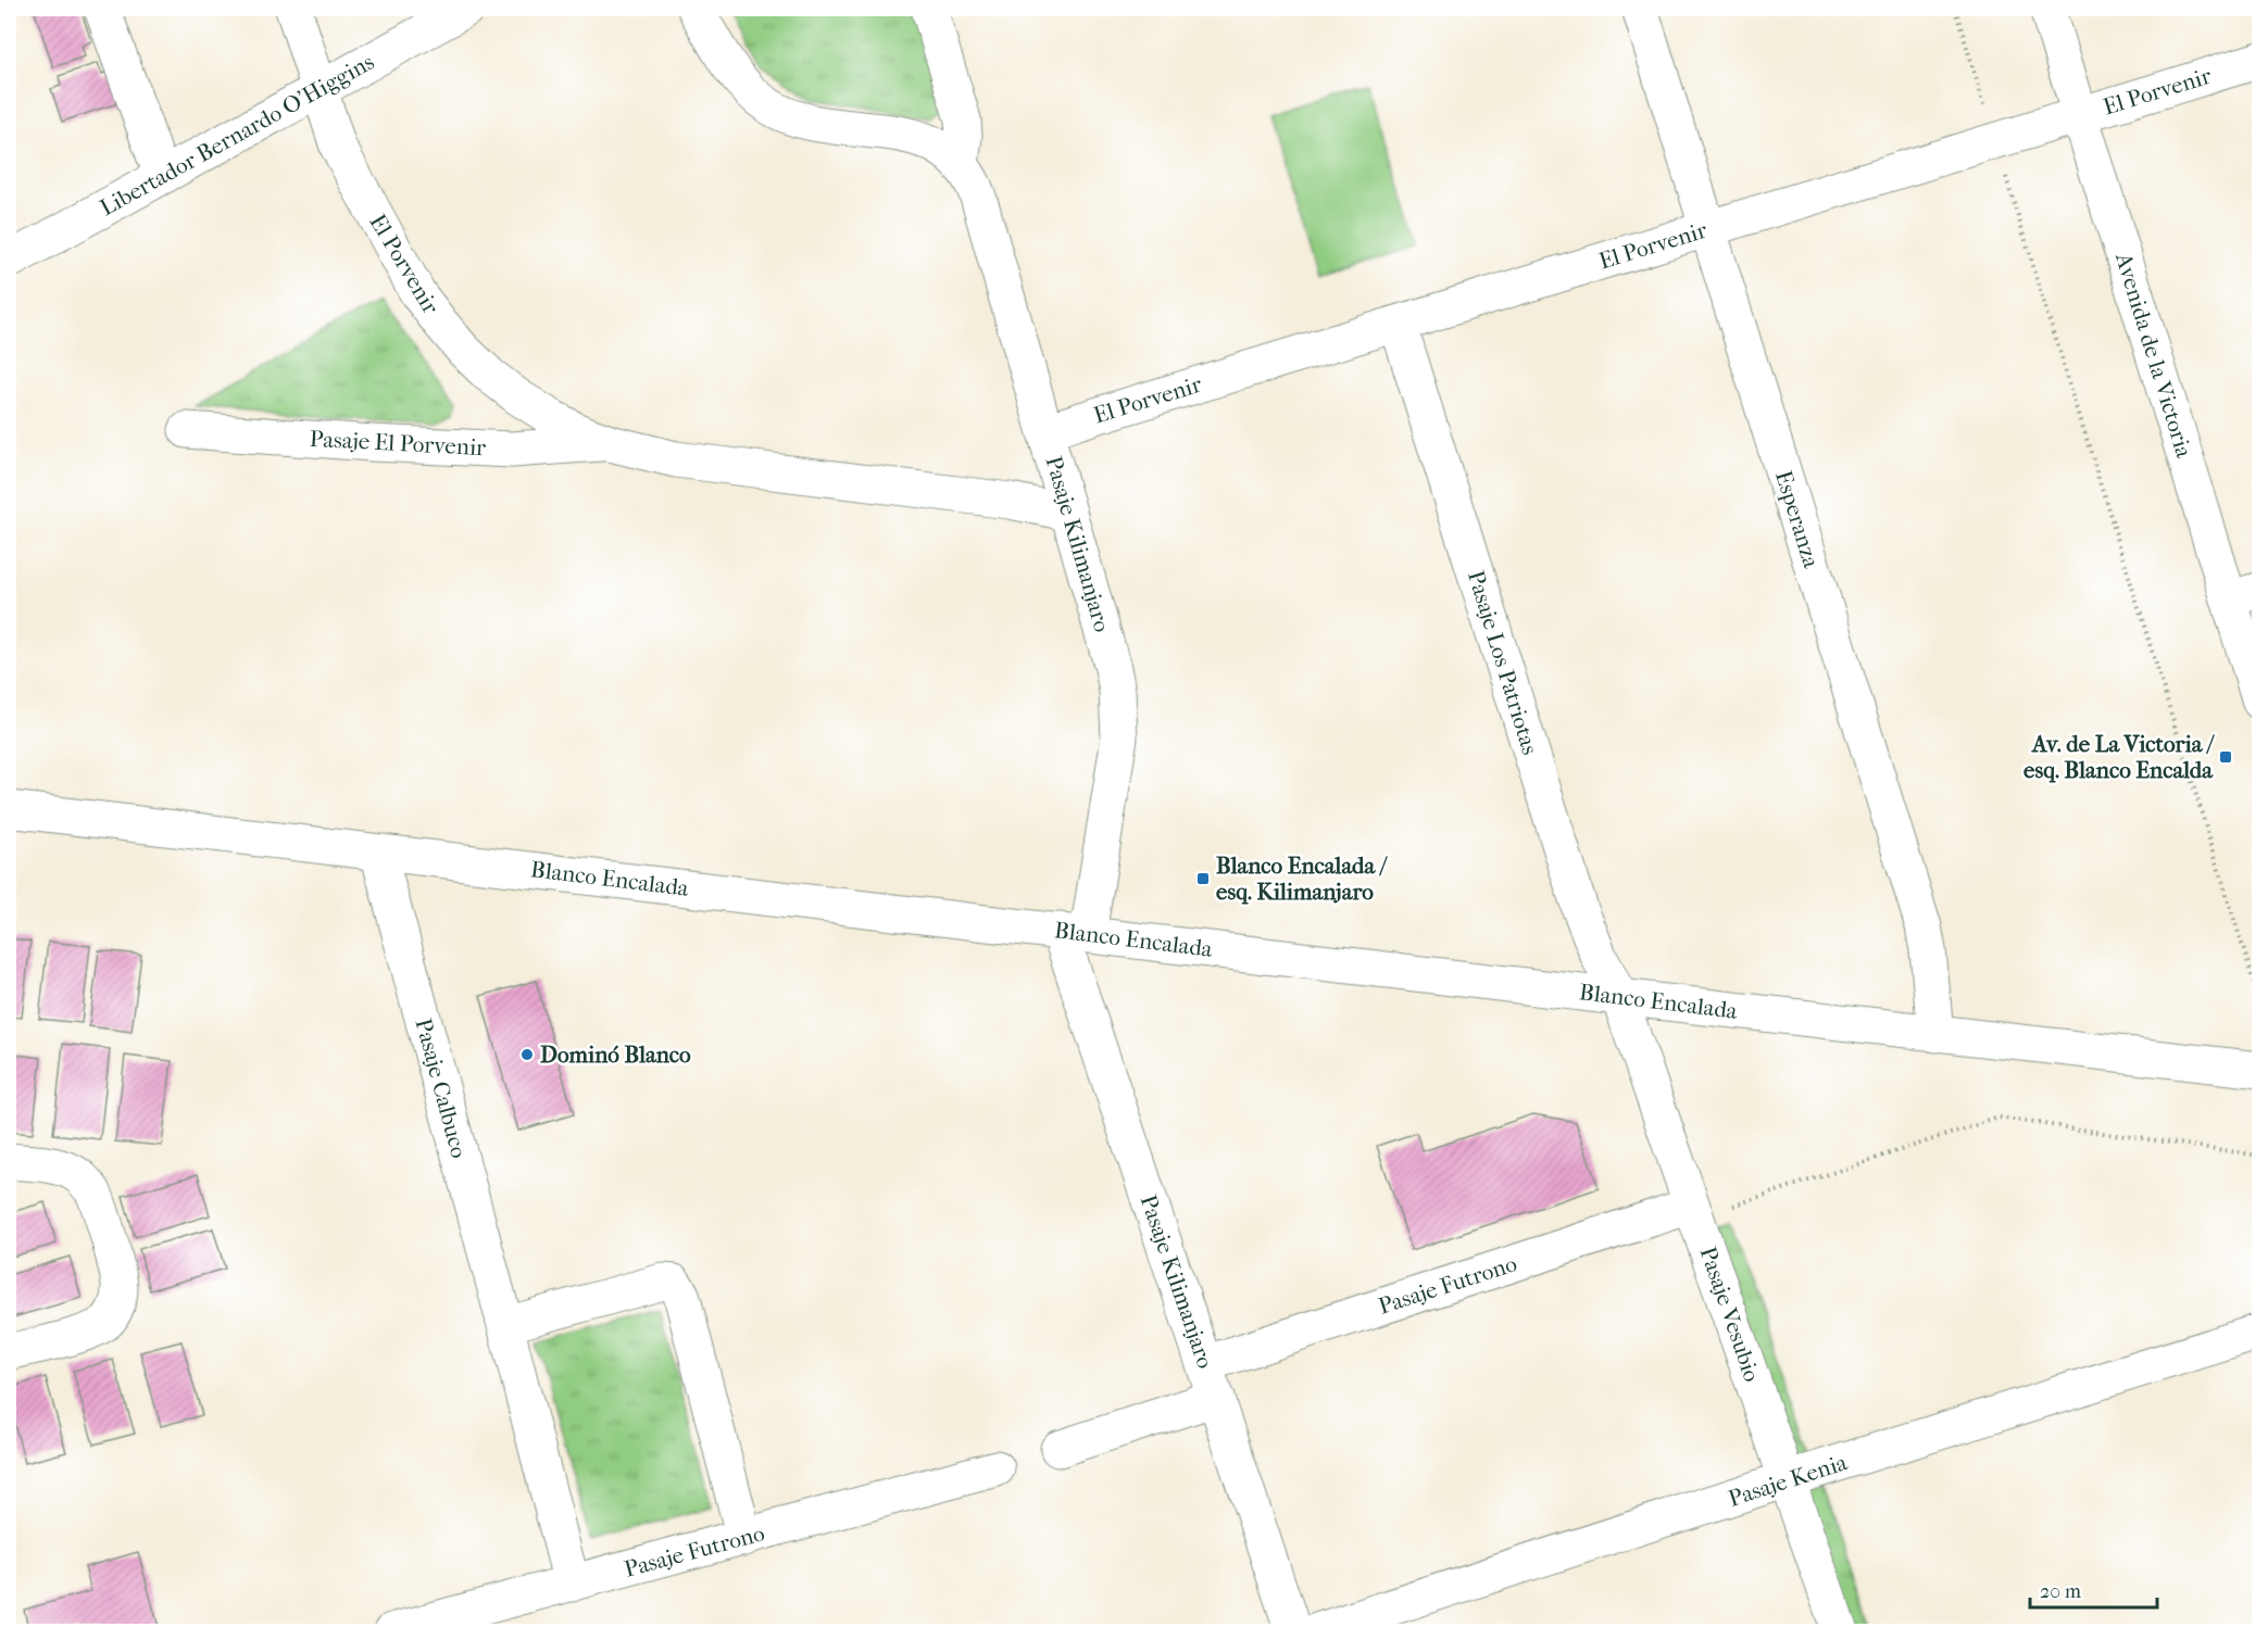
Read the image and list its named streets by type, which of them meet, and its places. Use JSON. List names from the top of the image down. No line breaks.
{"streets":{"street":["El Porvenir","Libertador Bernardo O'Higgins","Avenida de la Victoria","Pasaje El Porvenir","Esperanza","Pasaje Kilimanjaro","Pasaje Los Patriotas","Blanco Encalada","Pasaje Calbuco","Pasaje Futrono","Pasaje Vesubio","Pasaje Kenia"]},"crossings":[["El Porvenir","Libertador Bernardo O'Higgins"],["El Porvenir","Avenida de la Victoria"],["El Porvenir","Pasaje El Porvenir"],["El Porvenir","Esperanza"],["El Porvenir","Pasaje Kilimanjaro"],["El Porvenir","Pasaje Los Patriotas"],["Esperanza","Blanco Encalada"],["Pasaje Kilimanjaro","Blanco Encalada"],["Pasaje Kilimanjaro","Pasaje Futrono"],["Pasaje Los Patriotas","Blanco Encalada"],["Pasaje Los Patriotas","Pasaje Vesubio"],["Blanco Encalada","Pasaje Calbuco"],["Blanco Encalada","Pasaje Vesubio"],["Pasaje Calbuco","Pasaje Futrono"],["Pasaje Futrono","Pasaje Vesubio"],["Pasaje Vesubio","Pasaje Kenia"]],"places":{"transit":["Av. de La Victoria / esq. Blanco Encalda","Blanco Encalada / esq. Kilimanjaro"],"other":["Dominó Blanco"]},"scale_bar":"20 m"}
